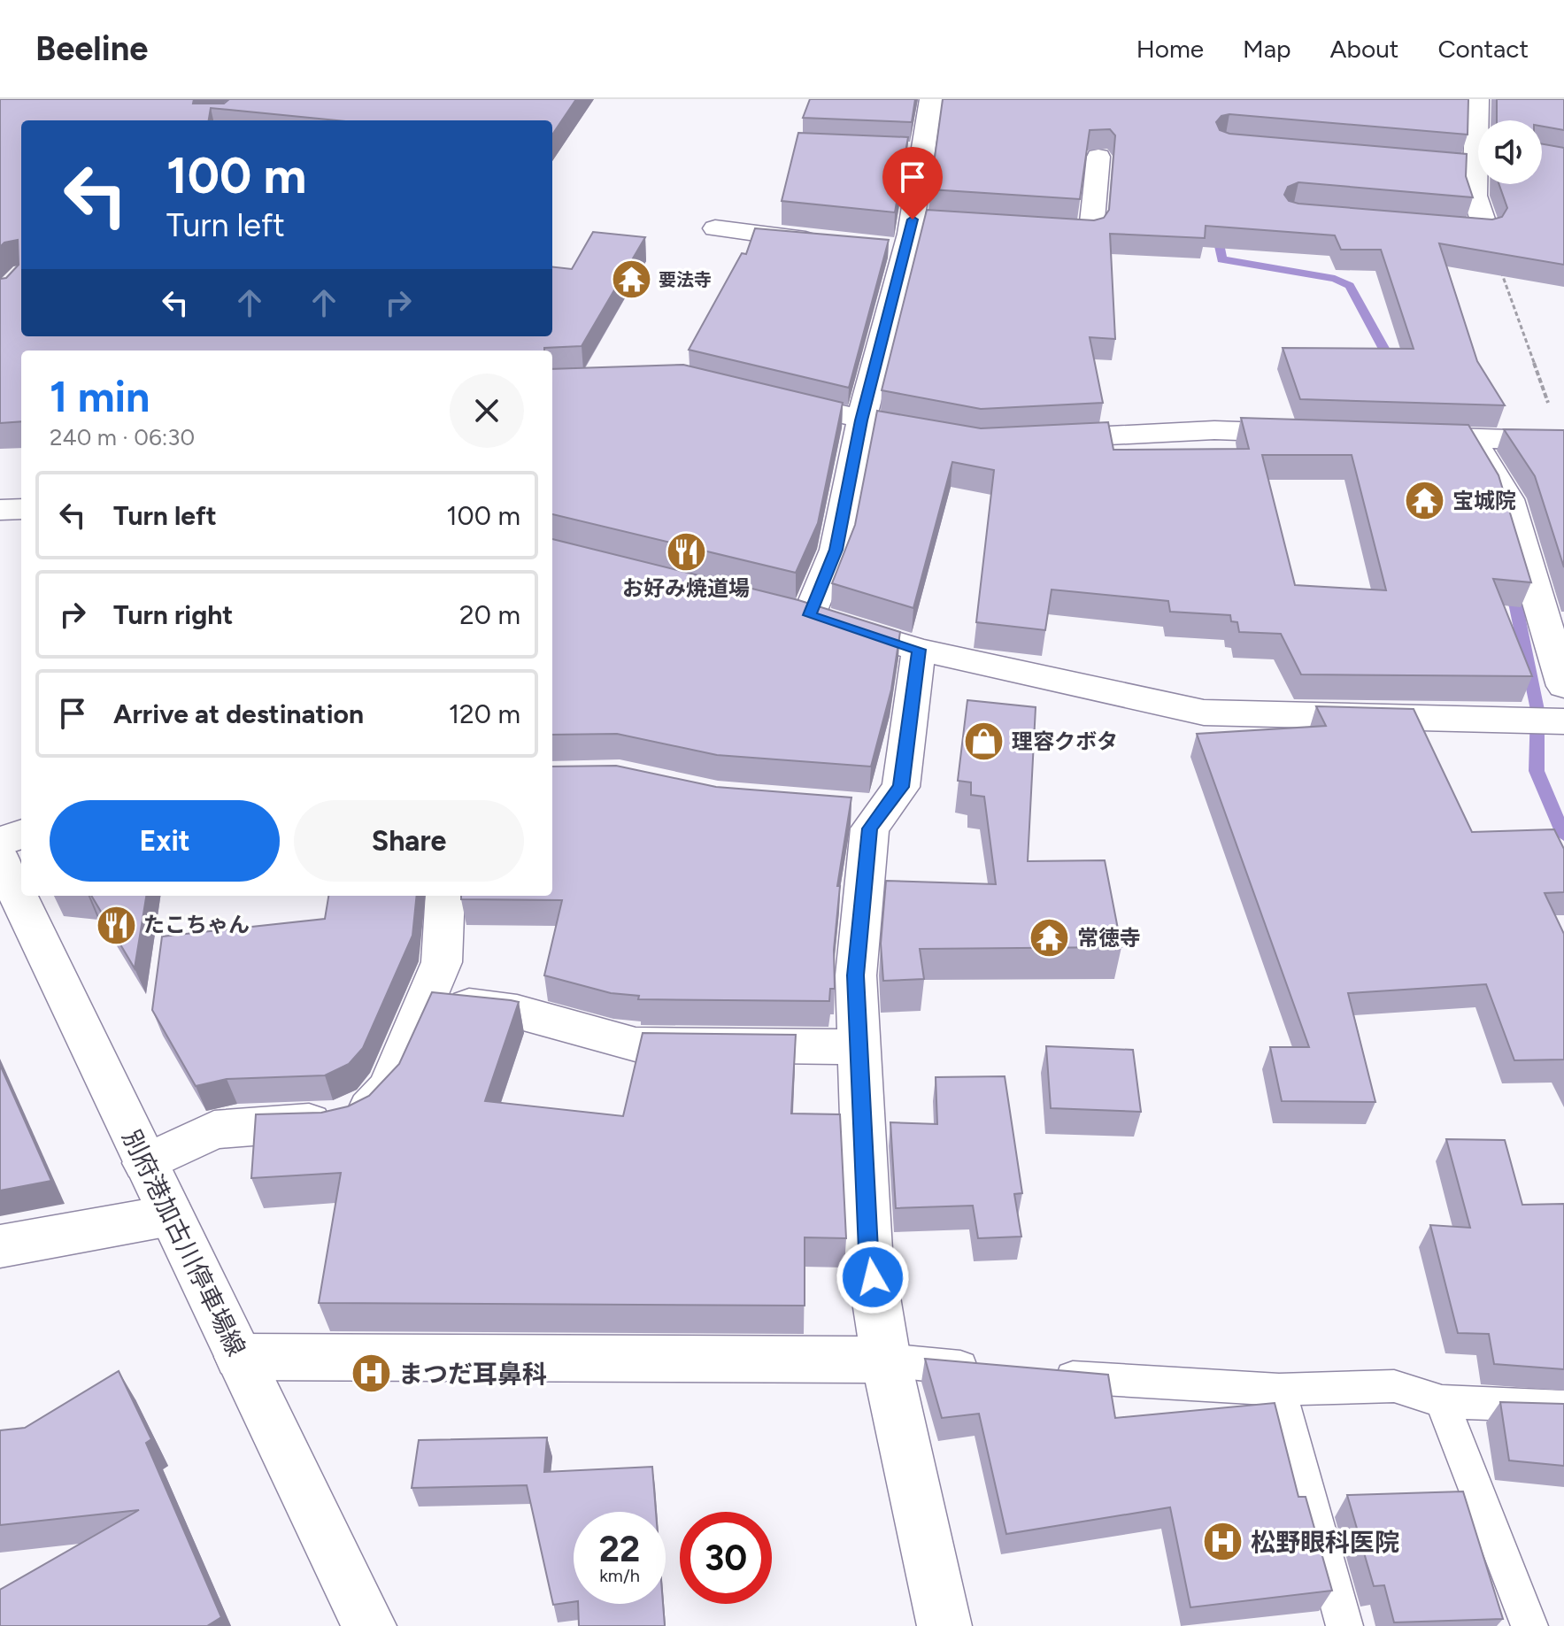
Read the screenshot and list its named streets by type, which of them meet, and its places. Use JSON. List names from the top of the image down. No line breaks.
{"streets":{"street":["別府港加古川停車場線"]},"places":{"temple":["要法寺","宝城院","常徳寺"],"restaurant":["お好み焼道場","たこちゃん"],"shop":["理容クボタ"],"hospital":["まつだ耳鼻科","松野眼科医院"]},"page":{"header":"Beeline","nav":["Home","Map","About","Contact"],"turn":["100 m","Turn left"],"heading":["1 min","240 m · 06:30"],"list":[{"name":"Turn left","value":"100 m"},{"name":"Turn right","value":"20 m"},{"name":"Arrive at destination","value":"120 m"}],"buttons":["Exit","Share"],"speed":"22 km/h","limit":"30"}}
